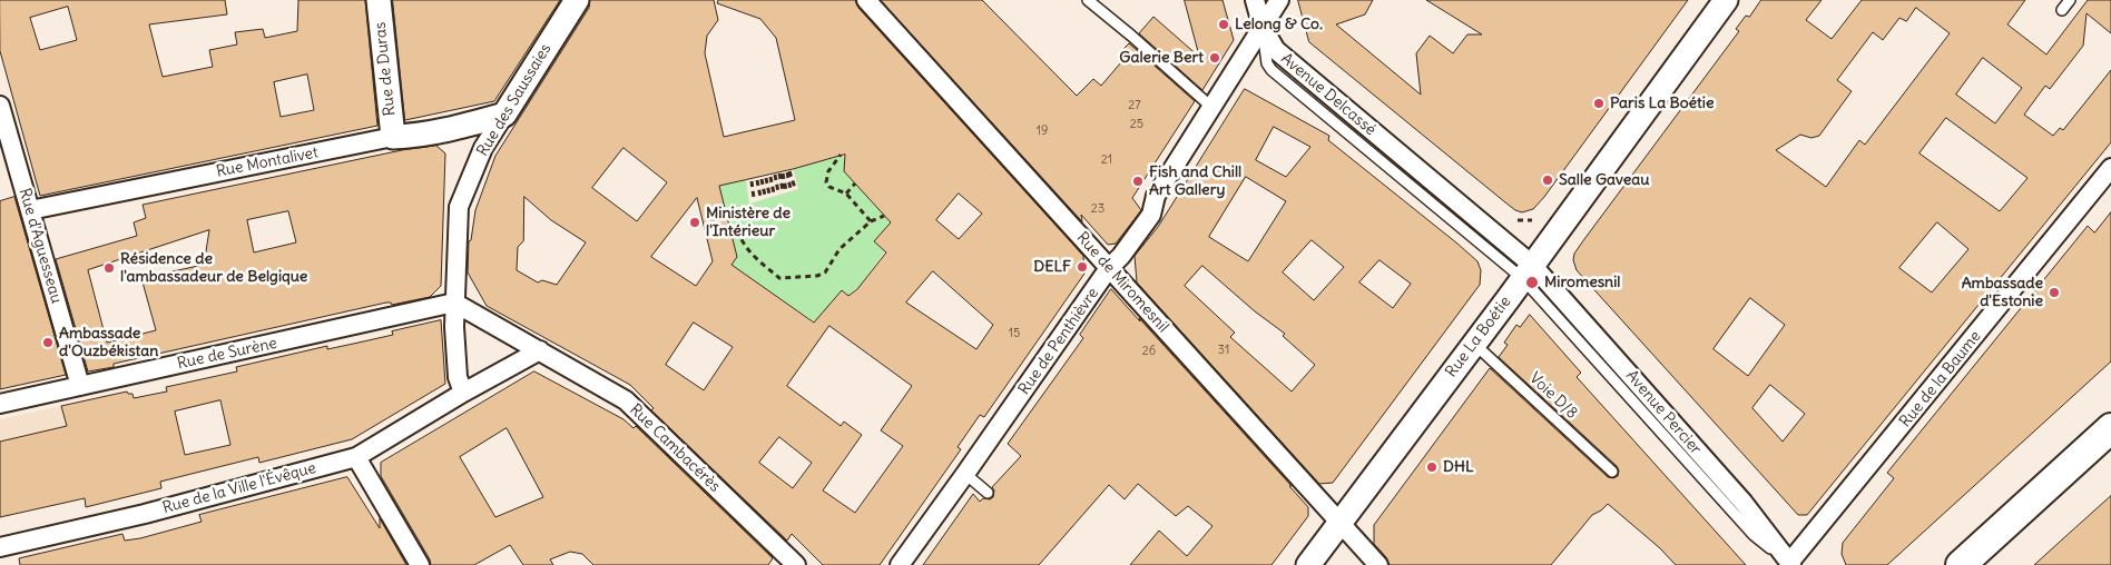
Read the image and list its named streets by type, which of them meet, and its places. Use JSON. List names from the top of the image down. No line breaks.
{"streets":{"street":["Rue de Duras","Avenue Delcassé","Rue des Saussaies","Rue Montalivet","Rue d'Aguesseau","Rue de Miromesnil","Rue La Boétie","Rue de Penthièvre","Rue de Surène","Rue de la Baume","Avenue Percier","Rue Cambacérès","Rue de la Ville l'Évêque"],"lane":["Voie D/8"]},"crossings":[["Rue de Duras","Rue Montalivet"],["Avenue Delcassé","Rue La Boétie"],["Avenue Delcassé","Rue de Penthièvre"],["Avenue Delcassé","Avenue Percier"],["Rue des Saussaies","Rue Montalivet"],["Rue des Saussaies","Rue de Surène"],["Rue des Saussaies","Rue Cambacérès"],["Rue des Saussaies","Rue de la Ville l'Évêque"],["Rue Montalivet","Rue d'Aguesseau"],["Rue d'Aguesseau","Rue de Surène"],["Rue de Miromesnil","Rue La Boétie"],["Rue de Miromesnil","Rue de Penthièvre"],["Rue La Boétie","Voie D/8"],["Rue La Boétie","Avenue Percier"],["Rue de Surène","Rue Cambacérès"],["Rue de la Baume","Avenue Percier"],["Rue Cambacérès","Rue de la Ville l'Évêque"]],"places":["Lelong & Co.","Galerie Bert","Paris La Boétie","Salle Gaveau","Fish and Chill Art Gallery","Ministère de l'Intérieur","DELF","Résidence de l'ambassadeur de Belgique","Miromesnil","Ambassade d'Estonie","Ambassade d'Ouzbékistan","DHL"],"house_numbers":["27","25","19","21","23","15","31","26"]}
